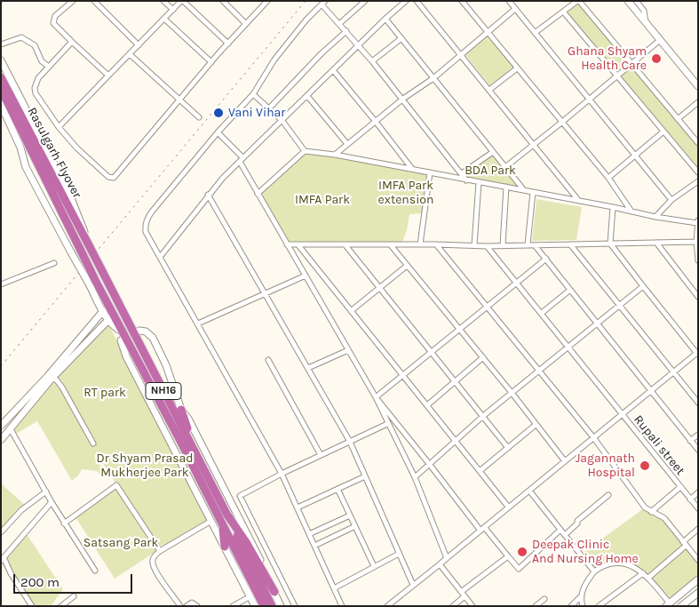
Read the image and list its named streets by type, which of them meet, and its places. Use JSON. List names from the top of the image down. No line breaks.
{"streets":{"highway":["Rasulgarh Flyover","NH16"],"street":["Rupali street"]},"crossings":[["Rasulgarh Flyover","NH16"]],"parks":["BDA Park","IMFA Park extension","IMFA Park","RT park","Dr Shyam Prasad Mukherjee Park","Satsang Park"],"places":["Ghana Shyam Health Care","Vani Vihar","Jagannath Hospital","Deepak Clinic And Nursing Home"],"scale_bar":"200 m"}
